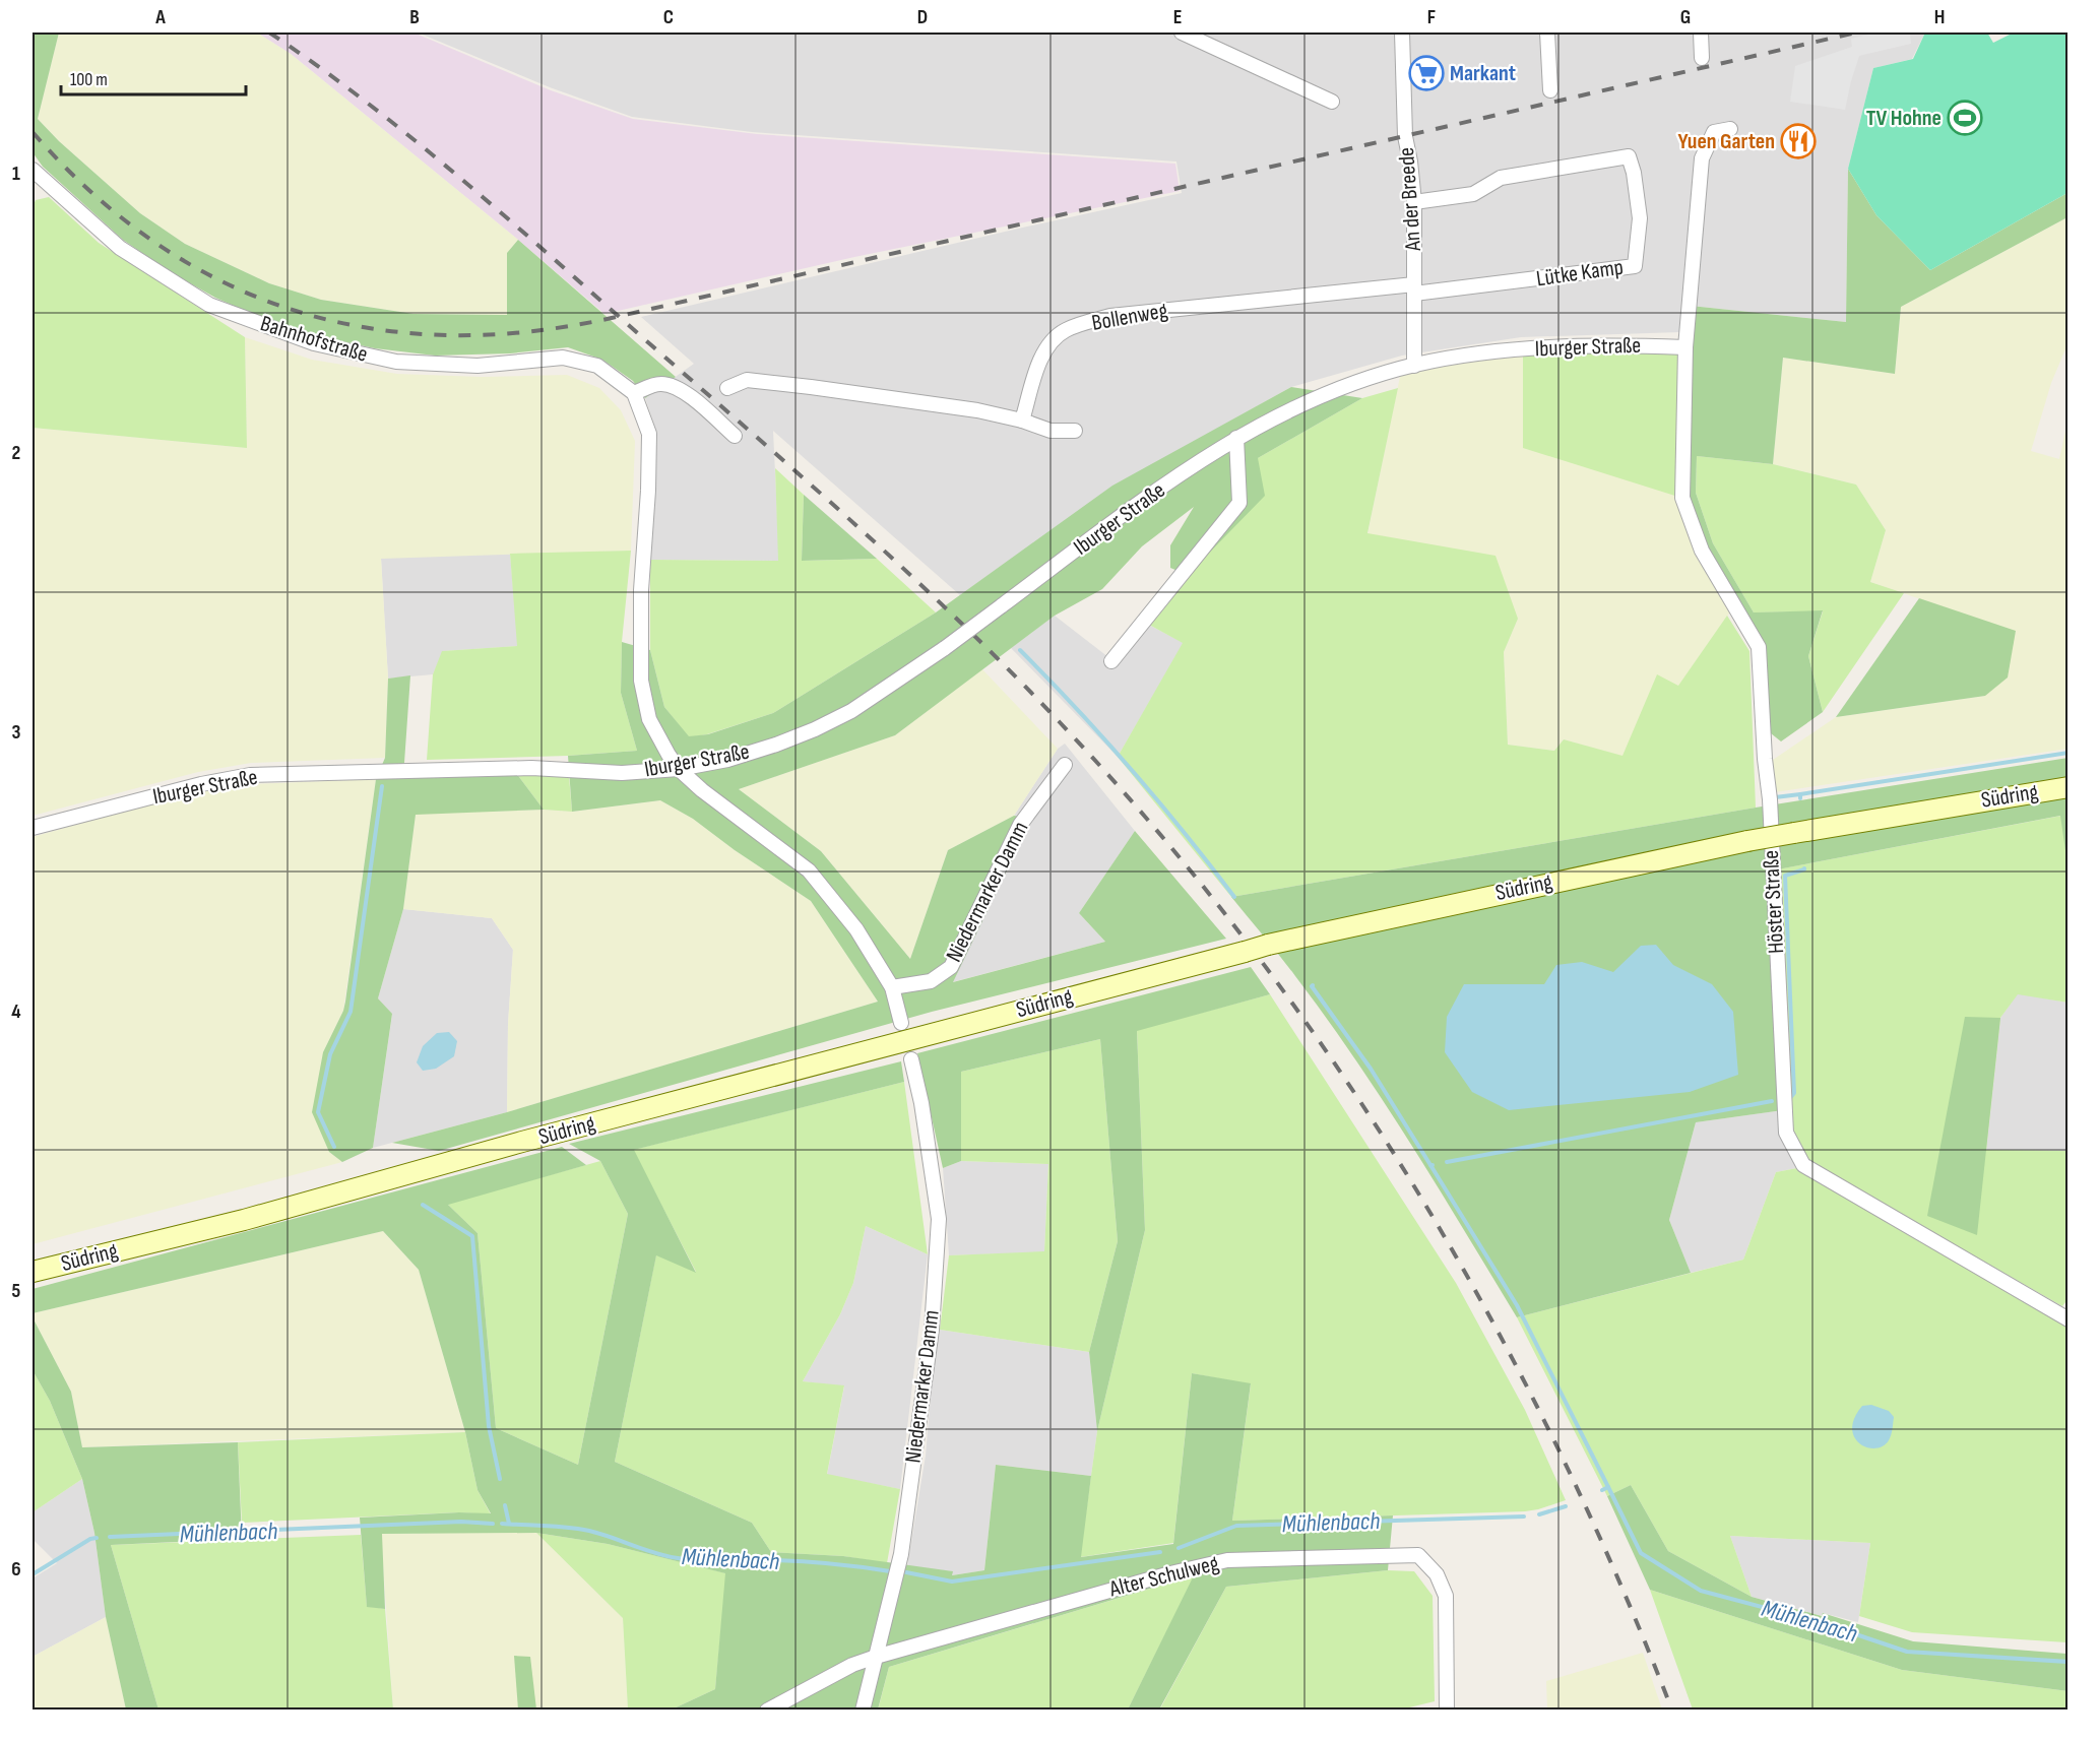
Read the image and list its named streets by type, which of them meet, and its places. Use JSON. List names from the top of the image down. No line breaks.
{"streets":{"main road":["Südring"],"street":["An der Breede","Lütke Kamp","Bollenweg","Bahnhofstraße","Iburger Straße","Niedermarker Damm","Höster Straße","Alter Schulweg"]},"crossings":[["An der Breede","Lütke Kamp"],["An der Breede","Bollenweg"],["An der Breede","Iburger Straße"],["Lütke Kamp","Bollenweg"],["Iburger Straße","Höster Straße"],["Niedermarker Damm","Alter Schulweg"]],"water":["Mühlenbach"],"places":{"supermarket":["Markant"],"sports":["TV Hohne"],"restaurant":["Yuen Garten"]},"scale_bar":"100 m","grid":{"columns":["A","B","C","D","E","F","G","H"],"rows":["1","2","3","4","5","6"]}}
